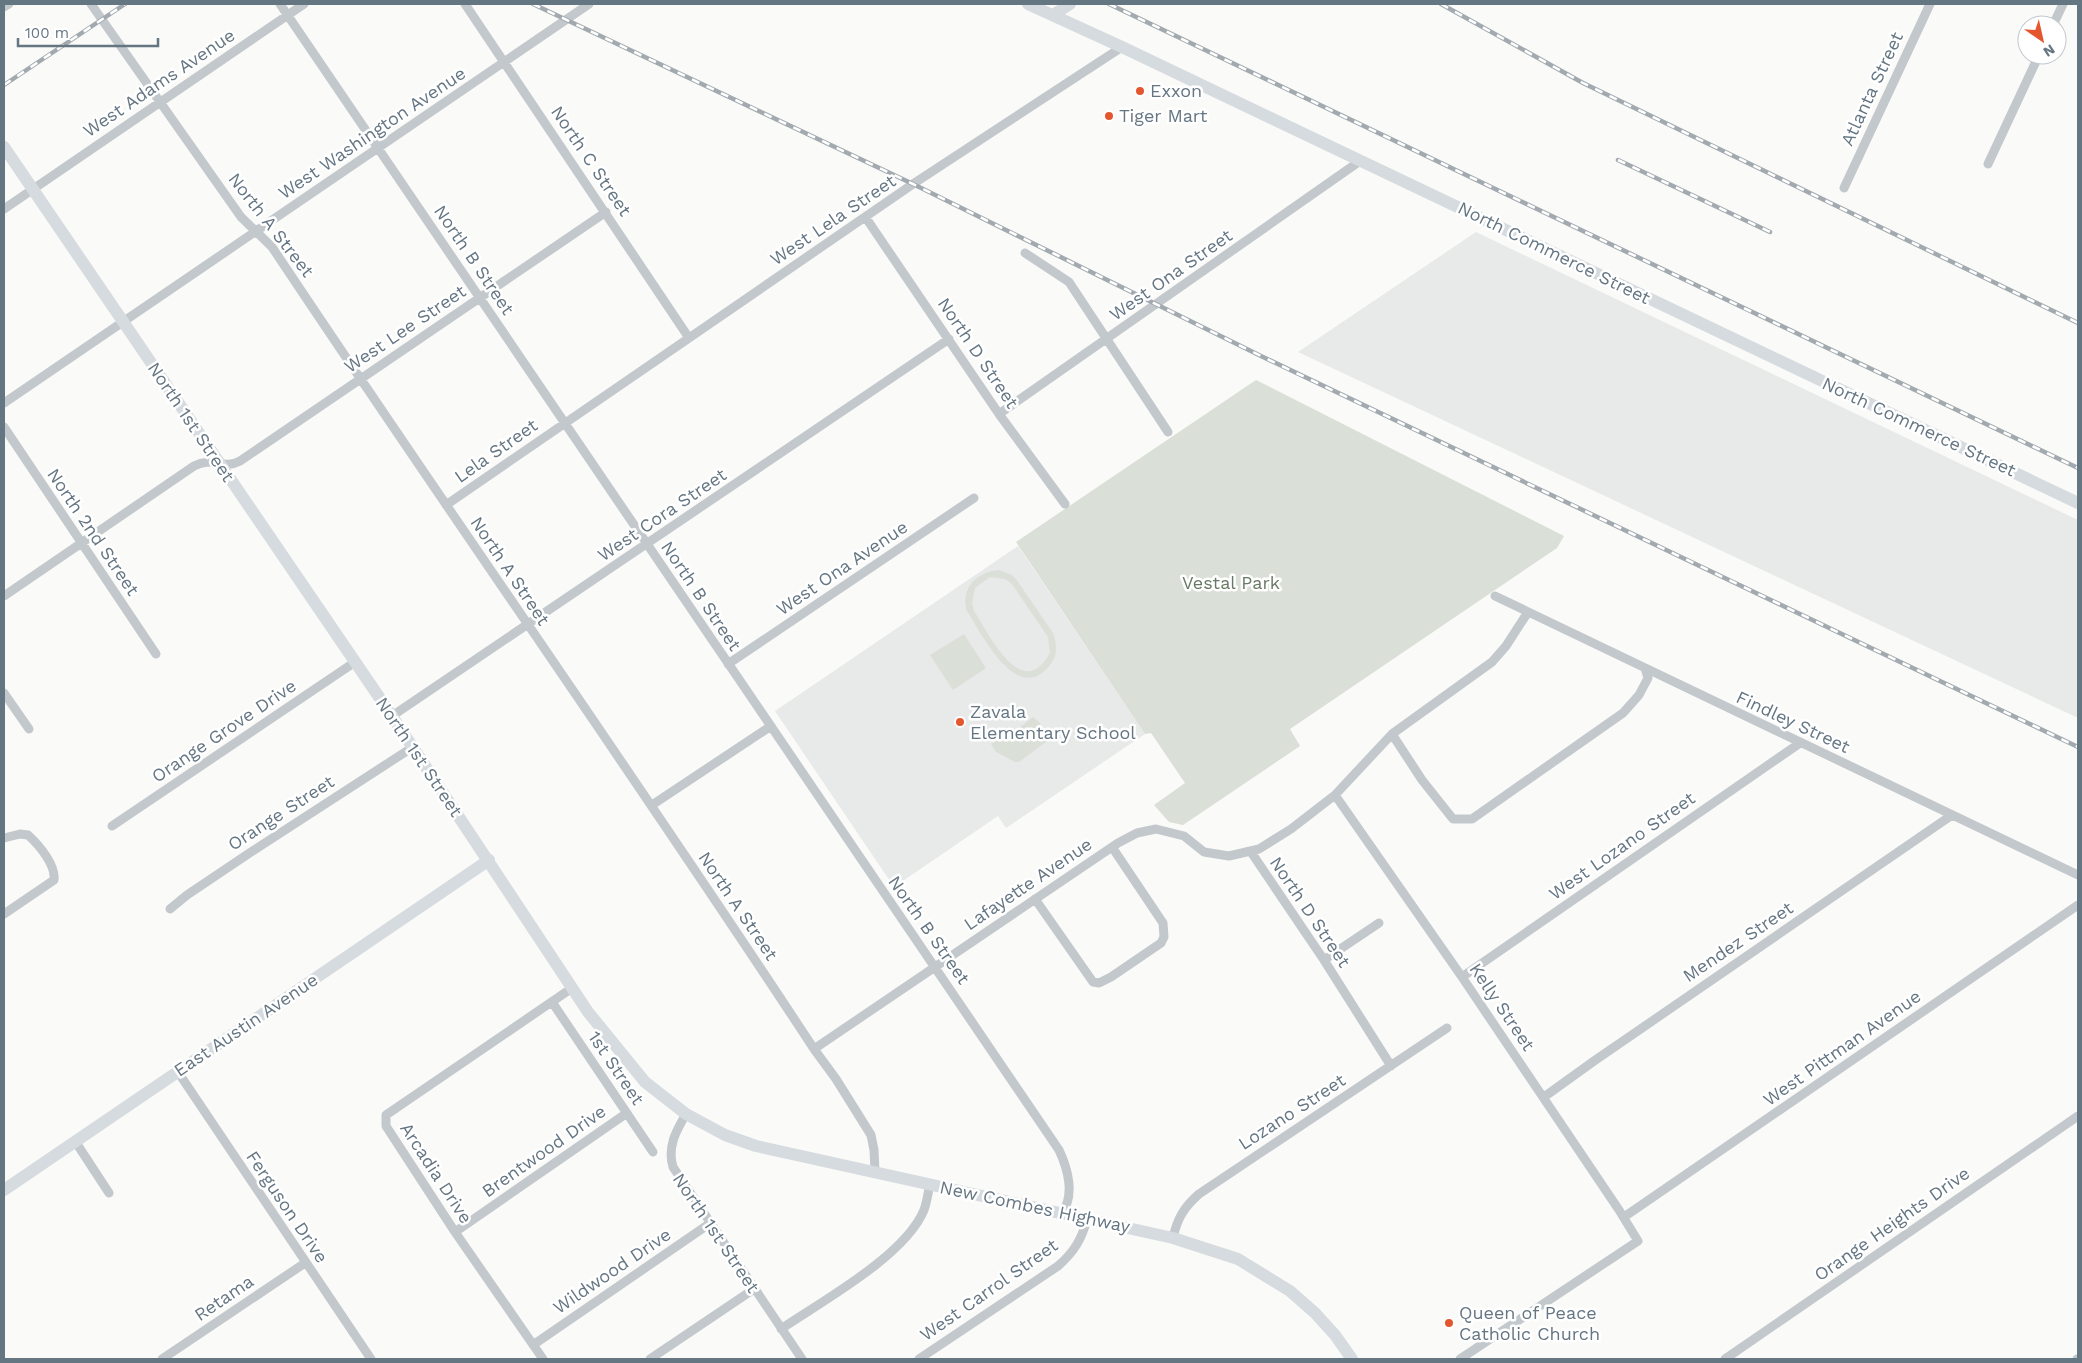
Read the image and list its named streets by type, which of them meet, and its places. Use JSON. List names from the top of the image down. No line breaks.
{"streets":{"street":["West Adams Avenue","Atlanta Street","West Washington Avenue","North C Street","West Lela Street","North A Street","North Commerce Street","North B Street","West Ona Street","West Lee Street","North D Street","North 1st Street","Lela Street","West Cora Street","North 2nd Street","West Ona Avenue","Findley Street","Orange Grove Drive","Orange Street","West Lozano Street","Lafayette Avenue","Mendez Street","Kelly Street","East Austin Avenue","West Pittman Avenue","1st Street","Lozano Street","Brentwood Drive","Arcadia Drive","Ferguson Drive","New Combes Highway","Orange Heights Drive","Wildwood Drive","West Carrol Street","Retama"]},"crossings":[["West Adams Avenue","North A Street"],["West Adams Avenue","North B Street"],["West Adams Avenue","North 1st Street"],["West Washington Avenue","North C Street"],["West Washington Avenue","North A Street"],["West Washington Avenue","North B Street"],["West Washington Avenue","North 1st Street"],["North C Street","West Lela Street"],["North C Street","West Lee Street"],["West Lela Street","North Commerce Street"],["West Lela Street","North B Street"],["West Lela Street","North D Street"],["West Lela Street","Lela Street"],["North A Street","West Lee Street"],["North A Street","Lela Street"],["North A Street","West Cora Street"],["North A Street","Lafayette Avenue"],["North A Street","New Combes Highway"],["North Commerce Street","West Ona Street"],["North B Street","West Lee Street"],["North B Street","Lela Street"],["North B Street","West Cora Street"],["North B Street","West Ona Avenue"],["North B Street","Lafayette Avenue"],["North B Street","New Combes Highway"],["West Ona Street","North D Street"],["West Lee Street","North 1st Street"],["West Lee Street","North 2nd Street"],["North D Street","West Cora Street"],["North D Street","Lafayette Avenue"],["North D Street","Lozano Street"],["North 1st Street","West Cora Street"],["North 1st Street","Orange Grove Drive"],["North 1st Street","Orange Street"],["North 1st Street","East Austin Avenue"],["North 1st Street","Arcadia Drive"],["North 1st Street","New Combes Highway"],["North 1st Street","Wildwood Drive"],["Findley Street","West Lozano Street"],["Findley Street","Mendez Street"],["West Lozano Street","Kelly Street"],["Mendez Street","Kelly Street"],["Kelly Street","West Pittman Avenue"],["East Austin Avenue","Ferguson Drive"],["1st Street","Brentwood Drive"],["1st Street","Arcadia Drive"],["Lozano Street","New Combes Highway"],["Brentwood Drive","Arcadia Drive"],["Arcadia Drive","Wildwood Drive"],["Ferguson Drive","Retama"],["New Combes Highway","West Carrol Street"]],"parks":["Vestal Park"],"places":["Exxon","Tiger Mart","Zavala Elementary School","Queen of Peace Catholic Church"],"scale_bar":"100 m","north":"bottom right"}
